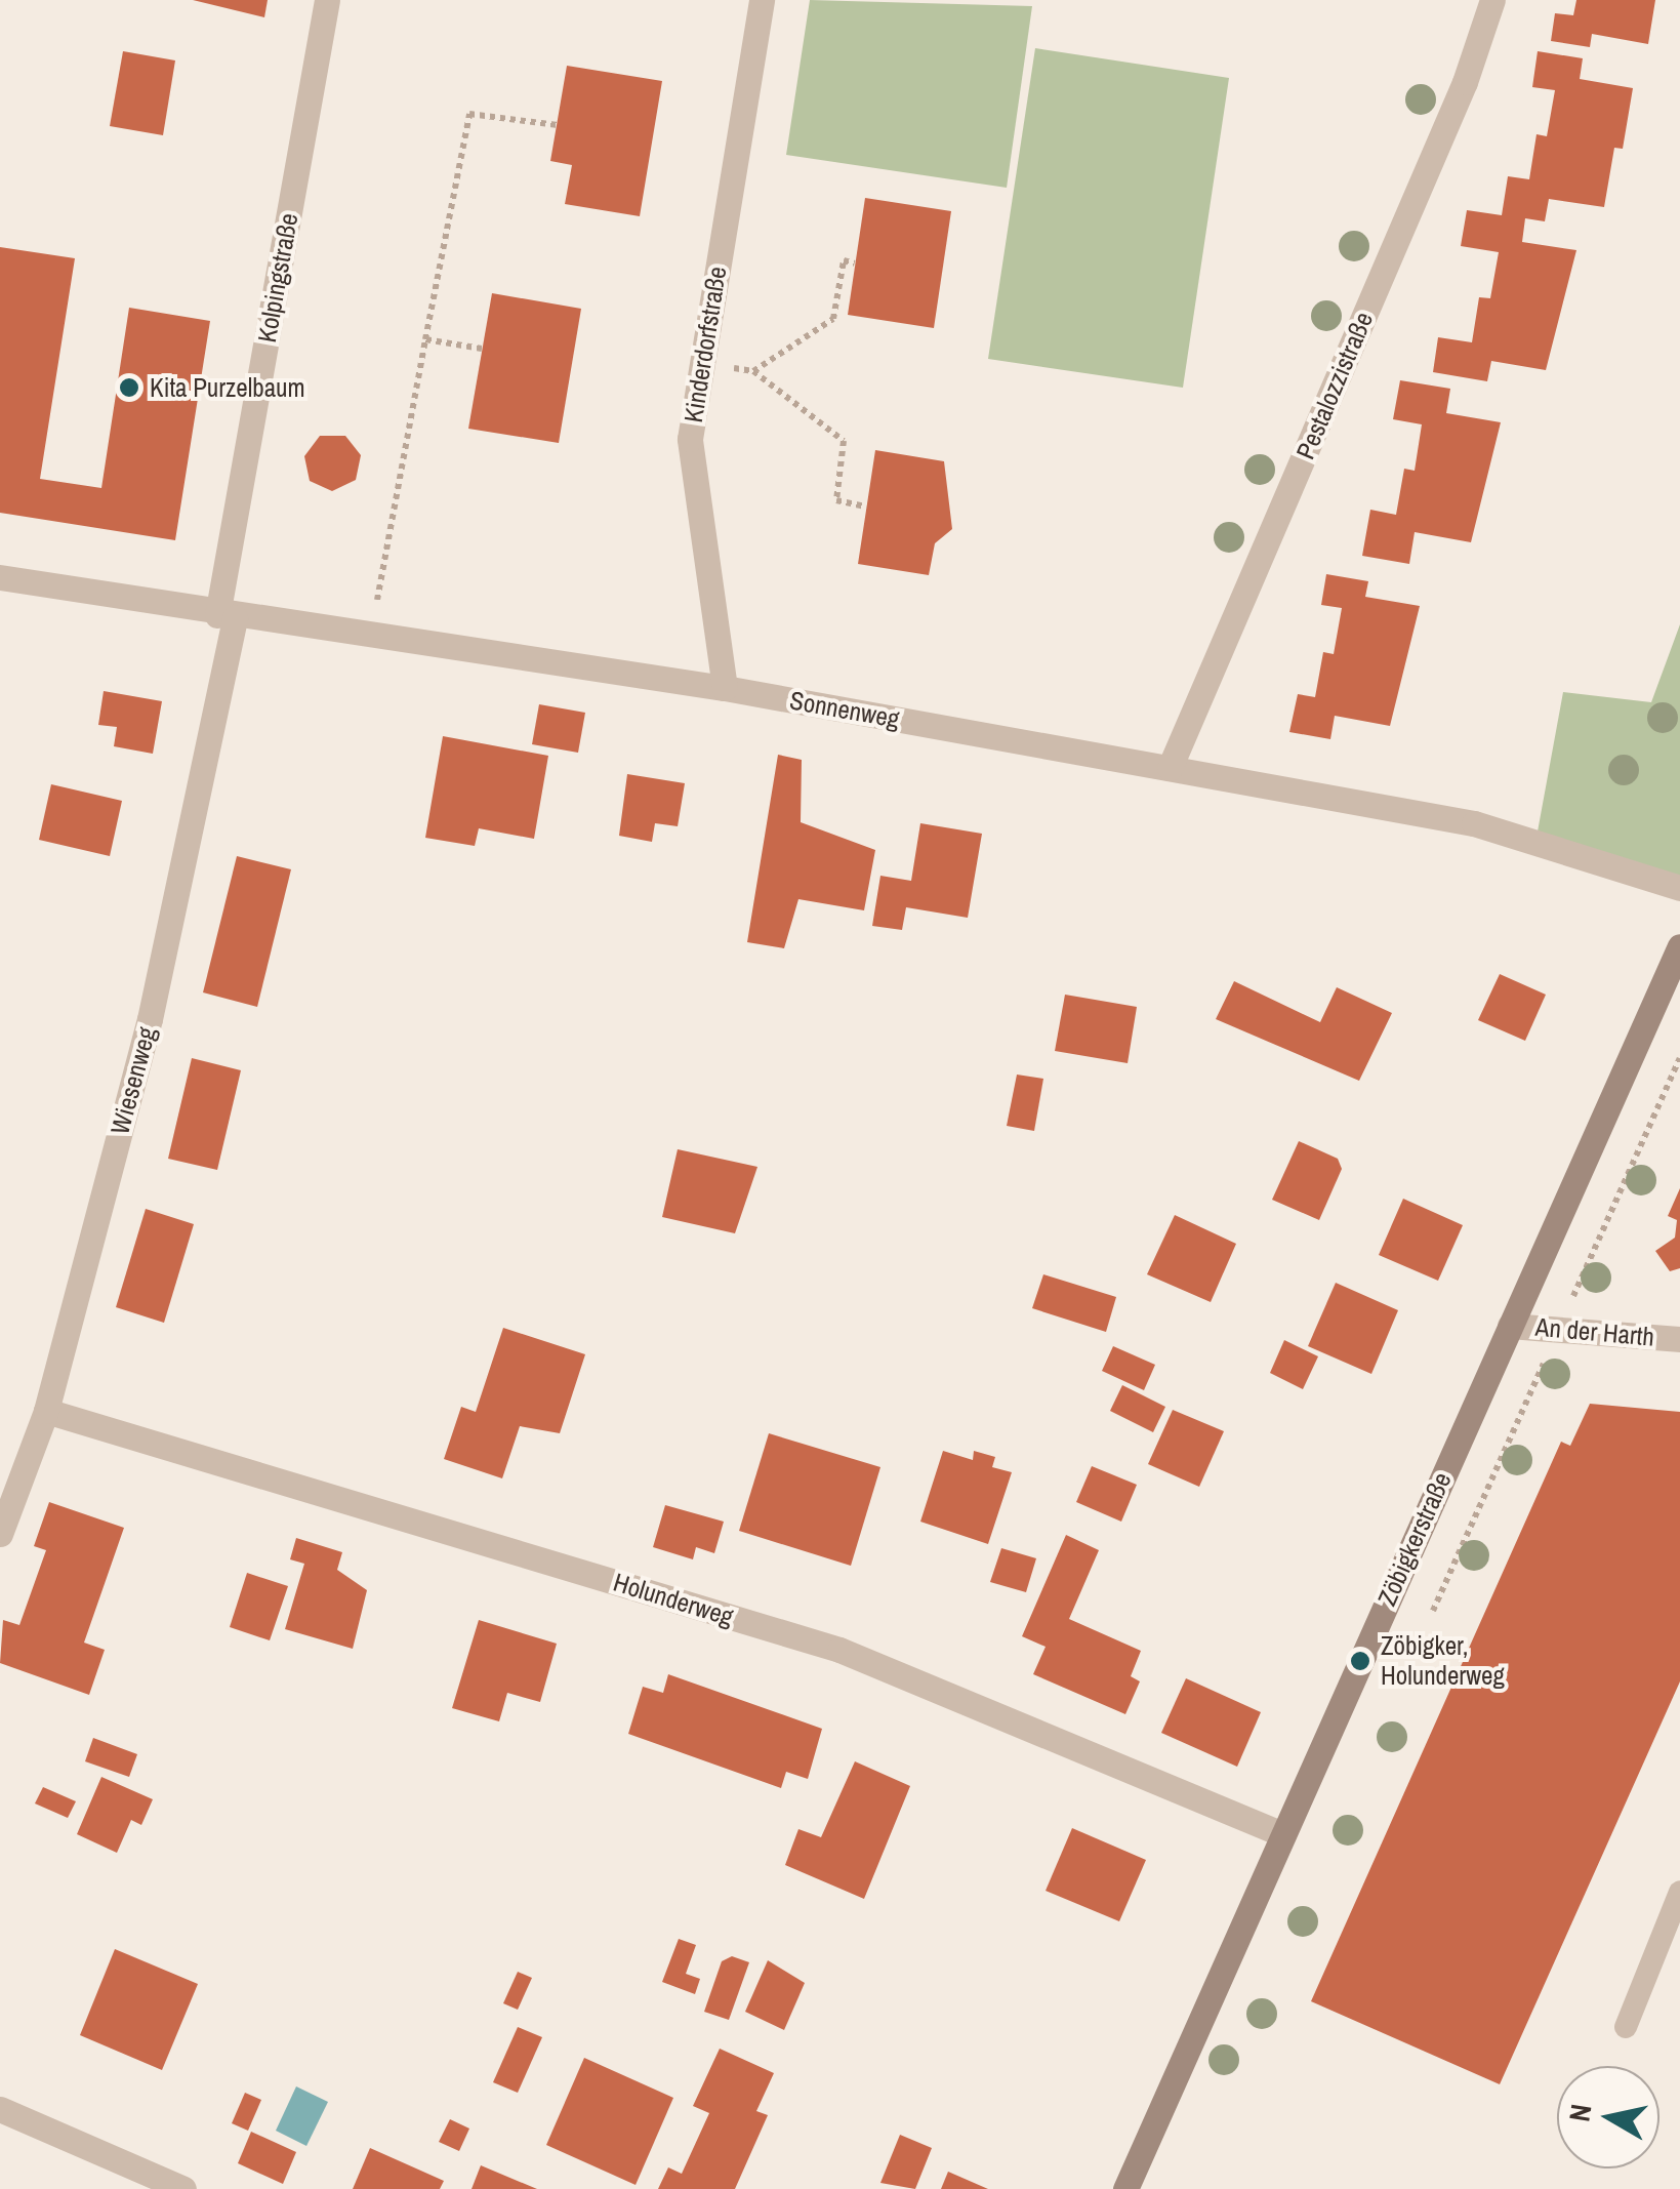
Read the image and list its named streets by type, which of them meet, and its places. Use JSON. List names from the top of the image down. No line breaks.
{"streets":{"main road":["Zöbigkerstraße"],"street":["Kolpingstraße","Kinderdorfstraße","Pestalozzistraße","Sonnenweg","Wiesenweg","An der Harth","Holunderweg"]},"crossings":[["Kolpingstraße","Sonnenweg"],["Kolpingstraße","Wiesenweg"],["Kinderdorfstraße","Sonnenweg"],["Pestalozzistraße","Sonnenweg"],["Sonnenweg","Wiesenweg"],["Wiesenweg","Holunderweg"],["An der Harth","Zöbigkerstraße"],["Zöbigkerstraße","Holunderweg"]],"places":["Kita Purzelbaum","Zöbigker, Holunderweg"],"north":"left"}
